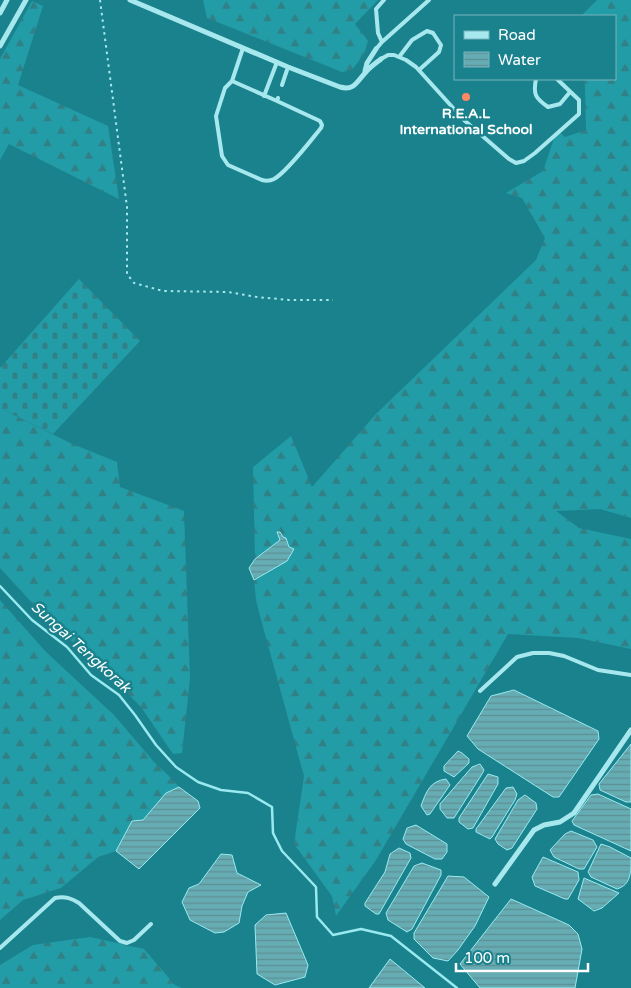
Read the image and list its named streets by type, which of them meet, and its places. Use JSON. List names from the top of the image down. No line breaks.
{"water":["Sungai Tengkorak"],"places":["R.E.A.L International School"],"legend":["Road","Water"],"scale_bar":"100 m"}
